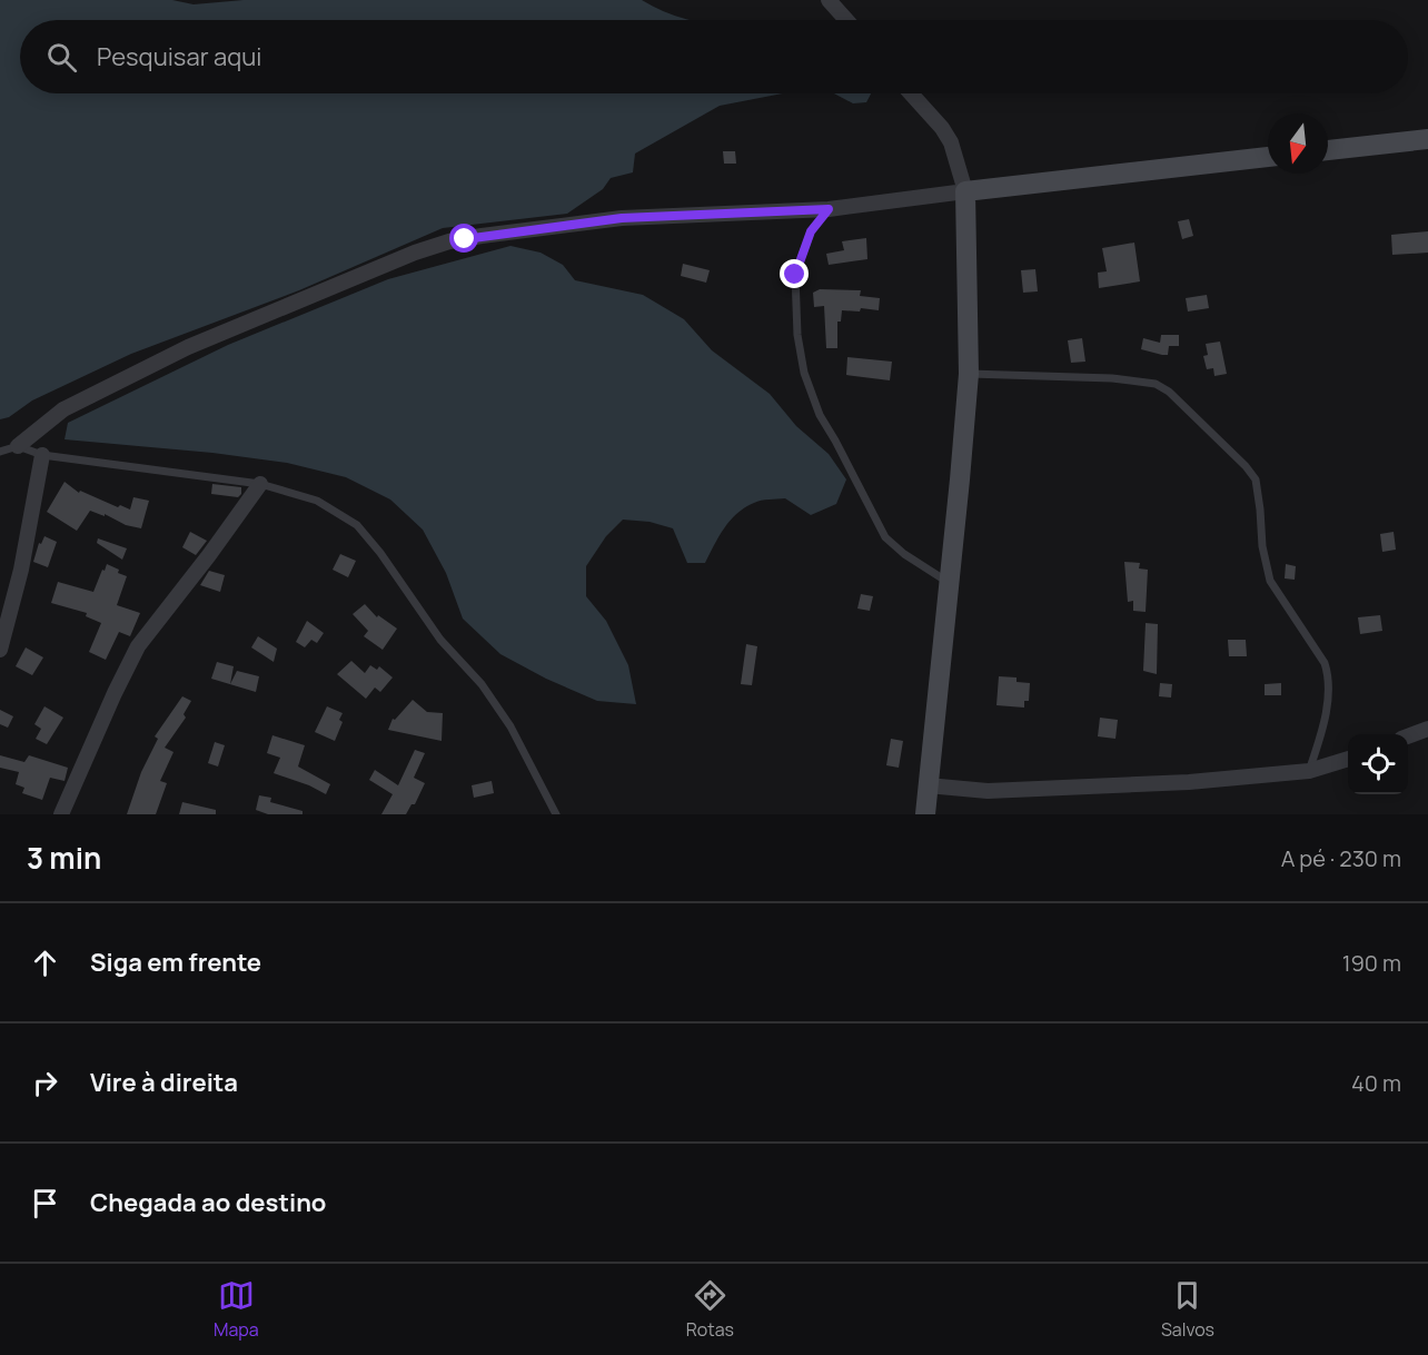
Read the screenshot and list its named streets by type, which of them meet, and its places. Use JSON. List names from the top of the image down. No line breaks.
{"north":"bottom","page":{"search":"Pesquisar aqui","heading":["3 min","A pé · 230 m"],"list":[["Siga em frente","190 m"],["Vire à direita","40 m"],"Chegada ao destino"],"nav":["Mapa","Rotas","Salvos"]}}
